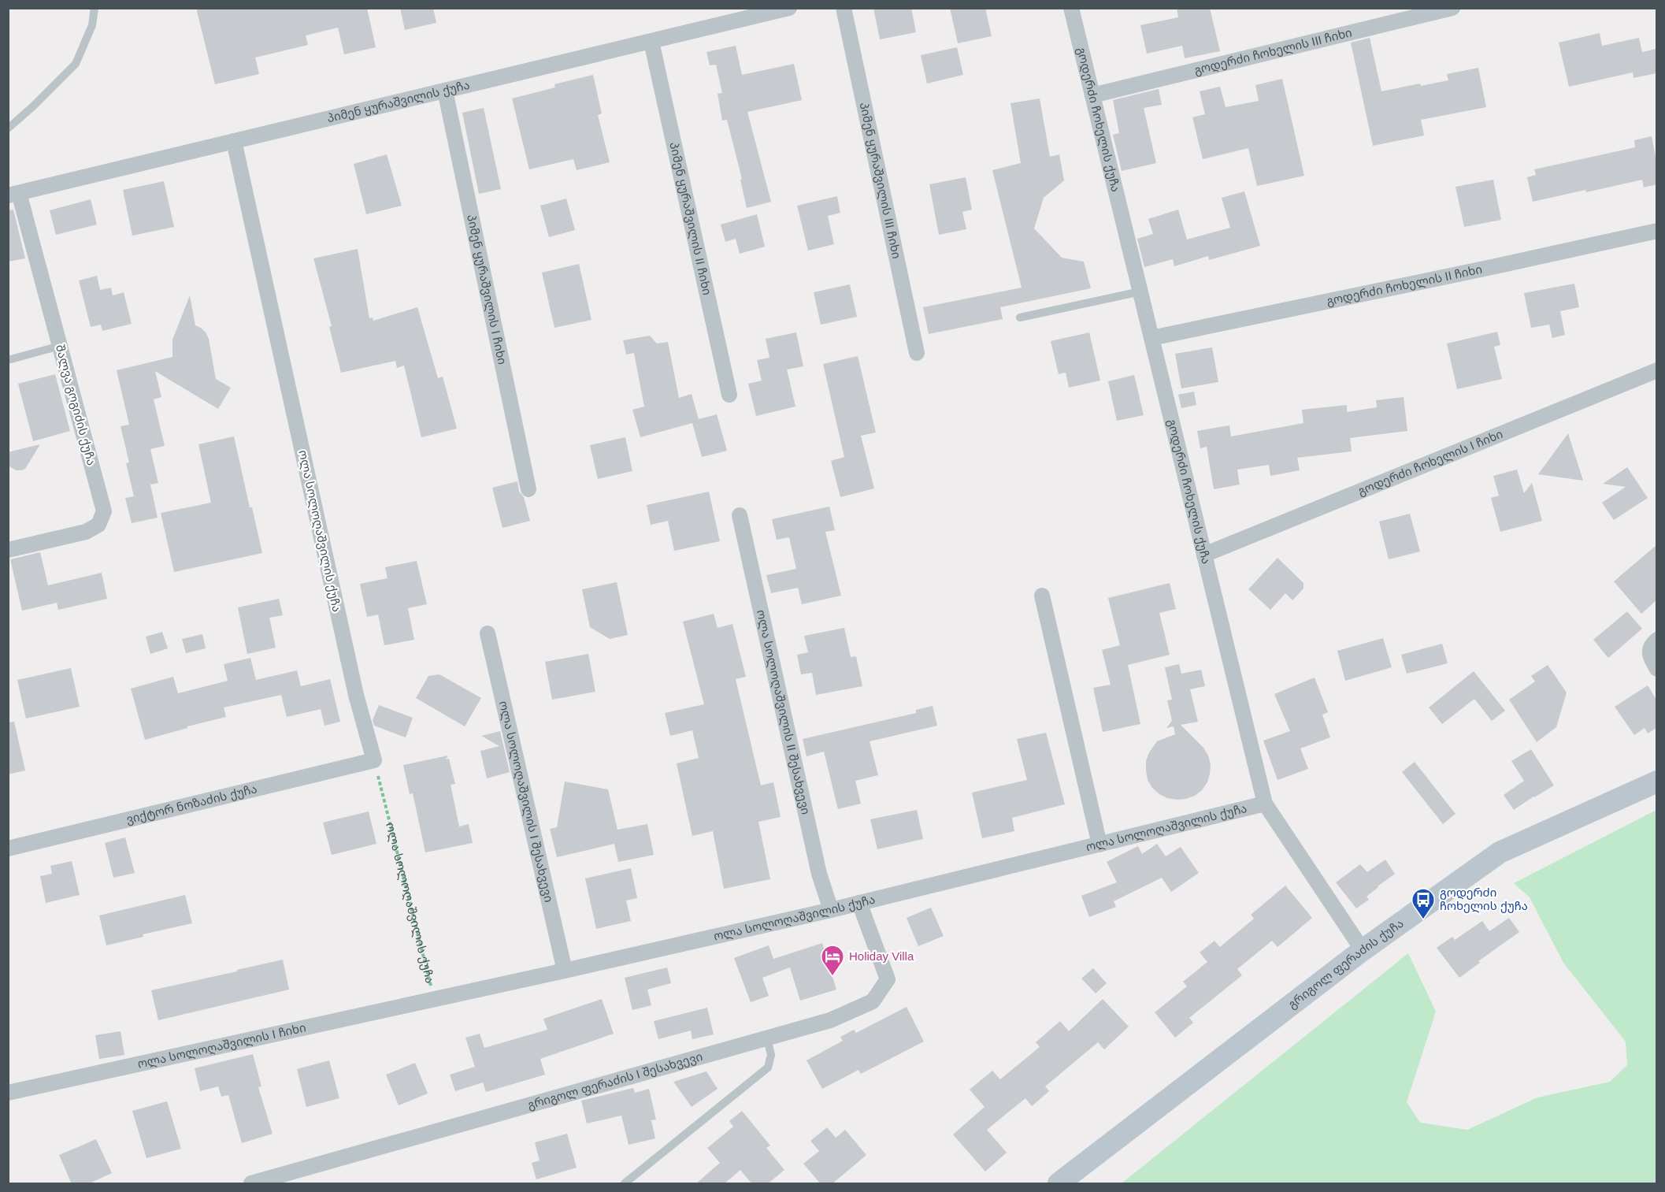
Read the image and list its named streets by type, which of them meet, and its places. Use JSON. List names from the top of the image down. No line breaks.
{"streets":{"street":["გოდერძი ჩოხელის III ჩიხი","პიმენ ყურაშვილის ქუჩა","გოდერძი ჩოხელის ქუჩა","პიმენ ყურაშვილის III ჩიხი","პიმენ ყურაშვილის II ჩიხი","გოდერძი ჩოხელის II ჩიხი","პიმენ ყურაშვილის I ჩიხი","შალვა გოგიძის ქუჩა","გოდერძი ჩოხელის I ჩიხი","ოლა სოლოღაშვილის ქუჩა","ოლა სოლოღაშვილის II შესახვევი","ოლა სოლოღაშვილის I შესახვევი","ვიქტორ ნოზაძის ქუჩა","გრიგოლ ფერაძის ქუჩა","ოლა სოლოღაშვილის I ჩიხი","გრიგოლ ფერაძის I შესახვევი"]},"crossings":[["გოდერძი ჩოხელის III ჩიხი","გოდერძი ჩოხელის ქუჩა"],["პიმენ ყურაშვილის ქუჩა","პიმენ ყურაშვილის II ჩიხი"],["პიმენ ყურაშვილის ქუჩა","პიმენ ყურაშვილის I ჩიხი"],["პიმენ ყურაშვილის ქუჩა","შალვა გოგიძის ქუჩა"],["პიმენ ყურაშვილის ქუჩა","ოლა სოლოღაშვილის ქუჩა"],["გოდერძი ჩოხელის ქუჩა","გოდერძი ჩოხელის II ჩიხი"],["გოდერძი ჩოხელის ქუჩა","გოდერძი ჩოხელის I ჩიხი"],["გოდერძი ჩოხელის ქუჩა","ოლა სოლოღაშვილის ქუჩა"],["გოდერძი ჩოხელის ქუჩა","გრიგოლ ფერაძის ქუჩა"],["ოლა სოლოღაშვილის ქუჩა","ოლა სოლოღაშვილის II შესახვევი"],["ოლა სოლოღაშვილის ქუჩა","ოლა სოლოღაშვილის I შესახვევი"],["ოლა სოლოღაშვილის ქუჩა","ვიქტორ ნოზაძის ქუჩა"],["ოლა სოლოღაშვილის ქუჩა","ოლა სოლოღაშვილის I ჩიხი"],["ოლა სოლოღაშვილის ქუჩა","გრიგოლ ფერაძის I შესახვევი"]],"places":{"bus stop":["გოდერძი ჩოხელის ქუჩა"],"hotel":["Holiday Villa"]}}
